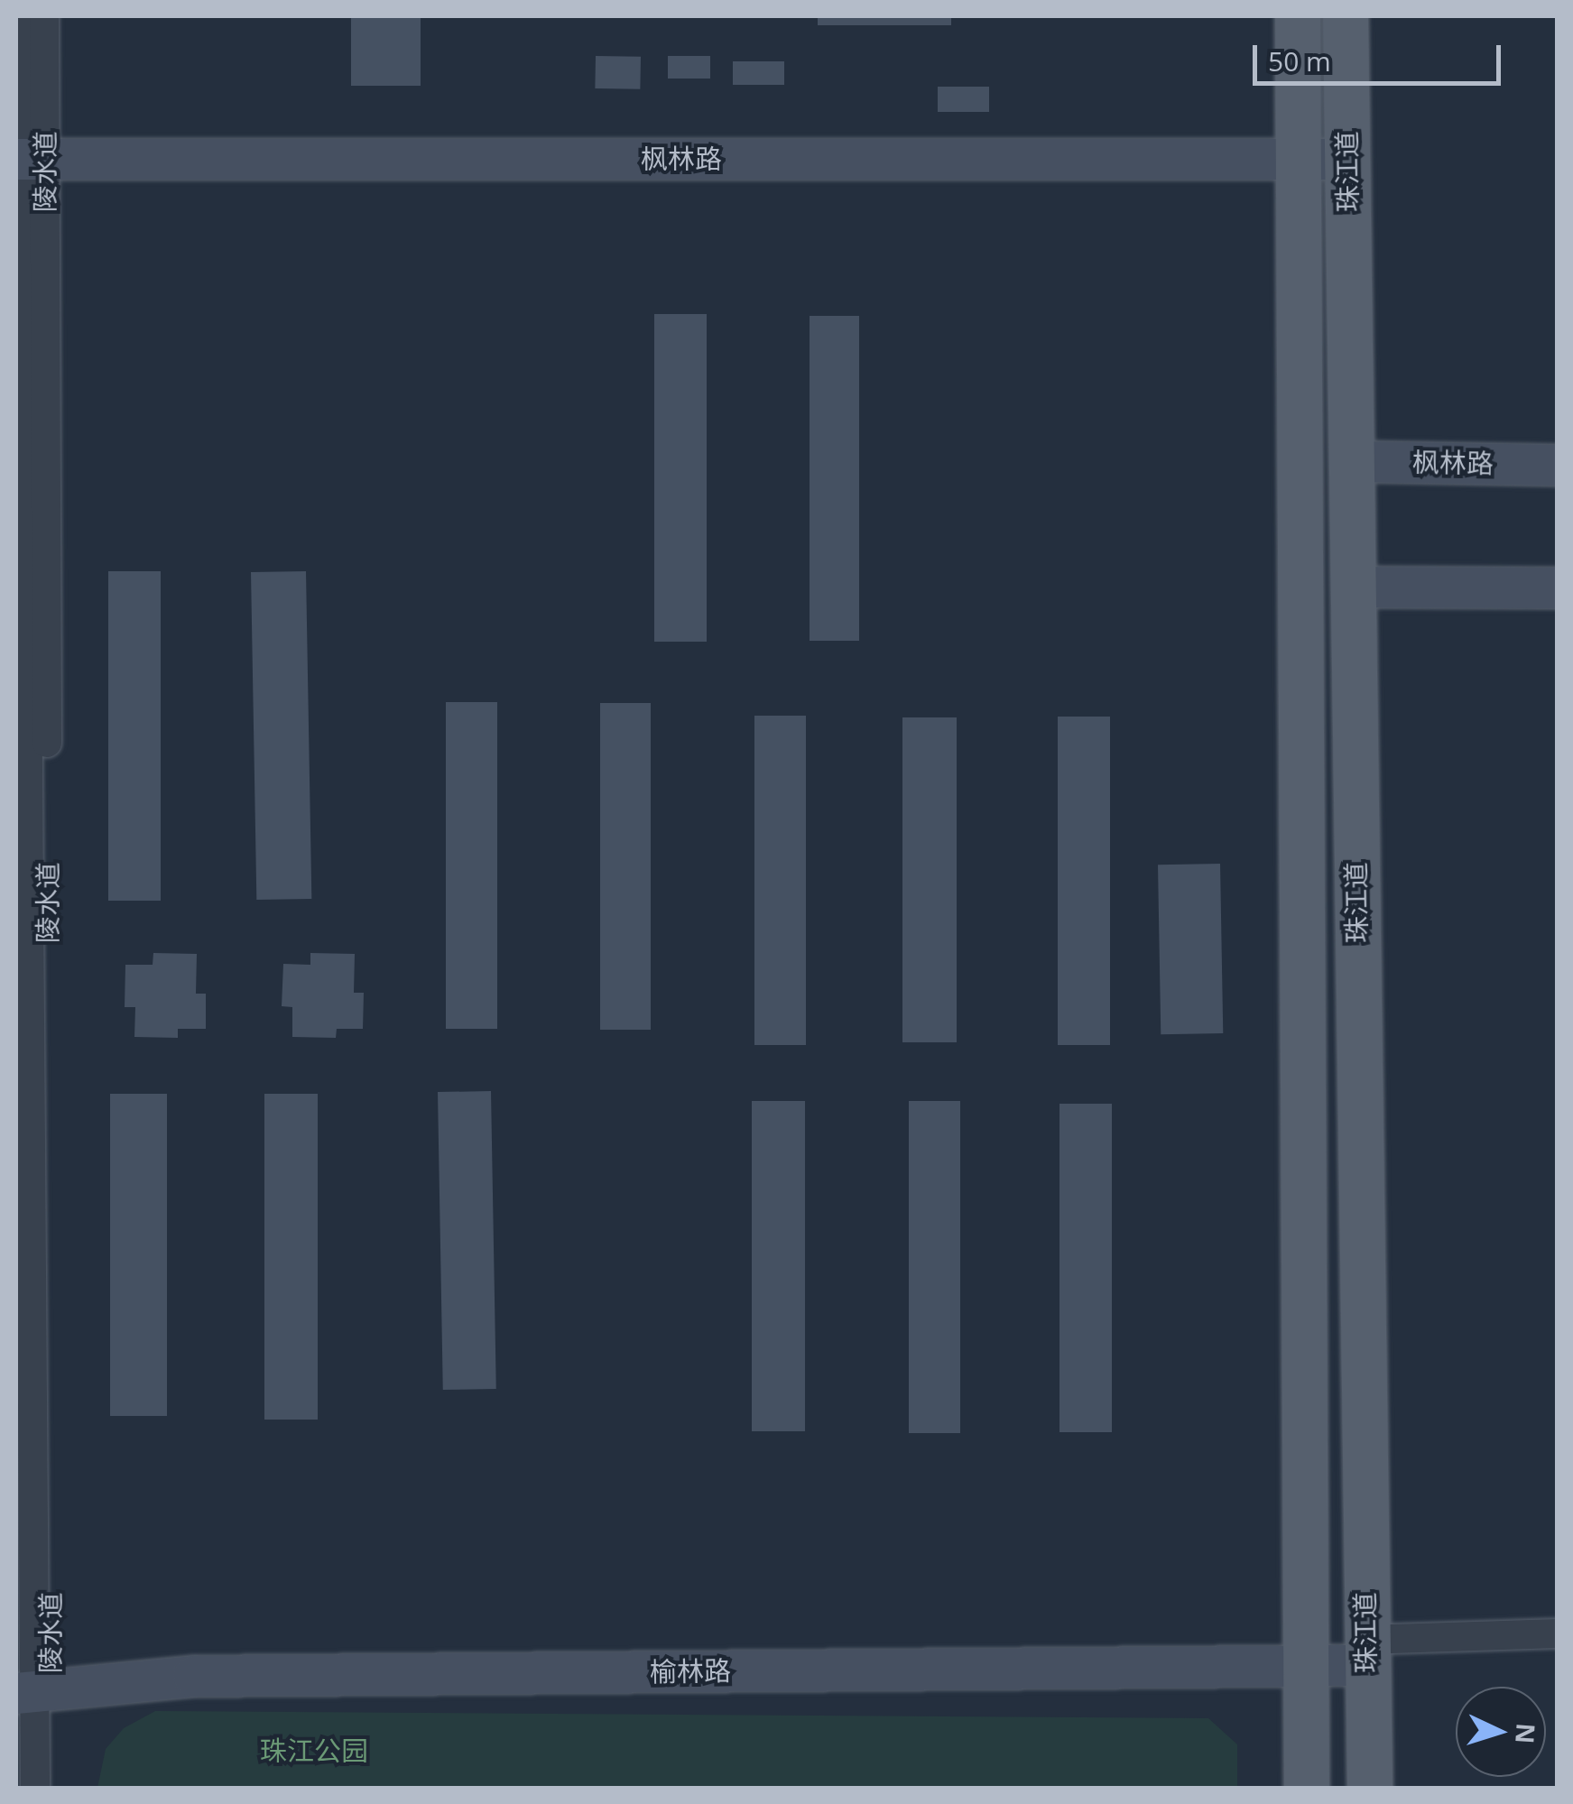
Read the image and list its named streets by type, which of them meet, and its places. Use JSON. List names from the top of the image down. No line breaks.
{"streets":{"main road":["珠江道"],"street":["枫林路","陵水道","榆林路"]},"crossings":[["枫林路","陵水道"],["枫林路","珠江道"],["陵水道","榆林路"],["珠江道","榆林路"]],"parks":["珠江公园"],"scale_bar":"50 m","north":"right"}
